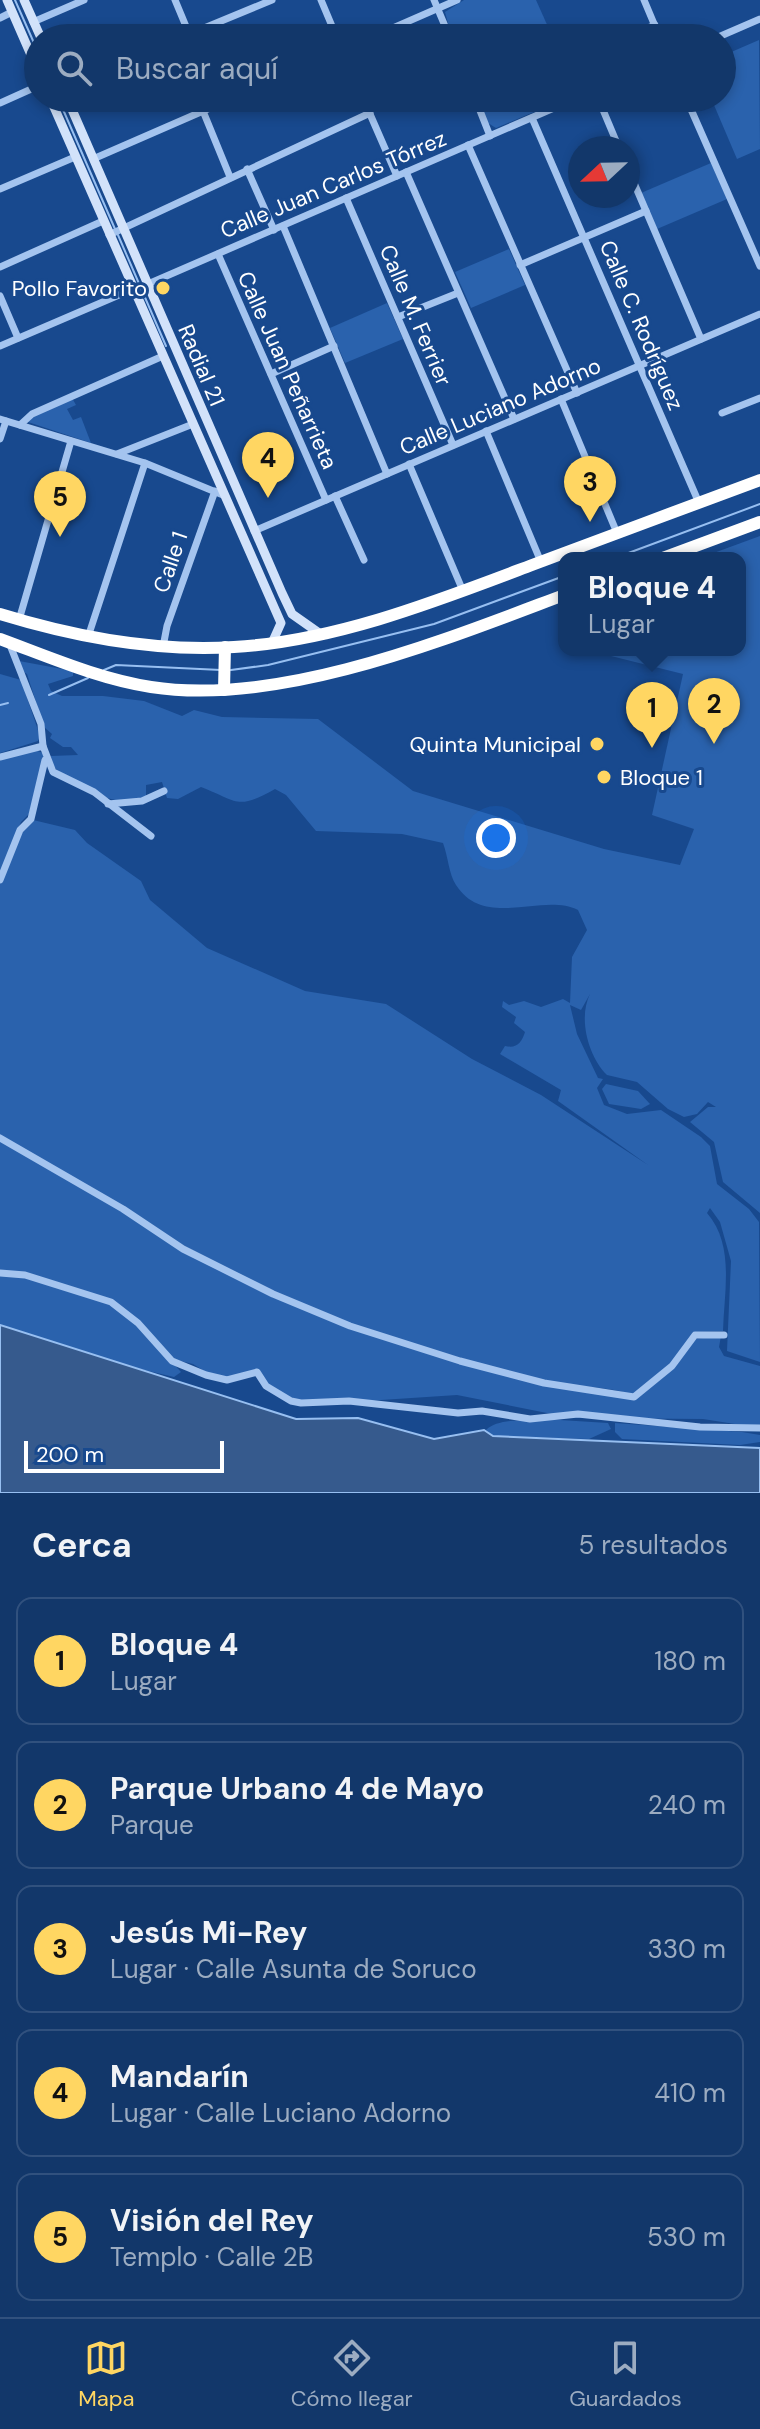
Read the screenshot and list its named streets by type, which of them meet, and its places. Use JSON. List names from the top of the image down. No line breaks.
{"streets":{"street":["Calle Juan Carlos Tórrez","Calle M. Ferrier","Calle C. Rodríguez","Radial 21","Calle Juan Peñarrieta","Calle Luciano Adorno","Calle 1"]},"crossings":[["Calle Juan Carlos Tórrez","Calle M. Ferrier"],["Calle Juan Carlos Tórrez","Calle C. Rodríguez"],["Calle Juan Carlos Tórrez","Radial 21"],["Calle Juan Carlos Tórrez","Calle Juan Peñarrieta"],["Calle M. Ferrier","Calle Luciano Adorno"],["Calle C. Rodríguez","Calle Luciano Adorno"],["Radial 21","Calle Luciano Adorno"],["Radial 21","Calle 1"],["Calle Juan Peñarrieta","Calle Luciano Adorno"]],"places":["Pollo Favorito","Quinta Municipal","Bloque 1"],"scale_bar":"200 m","north":"left","page":{"search":"Buscar aquí","pins":["4","3","5","2","1"],"popup":["Bloque 4","Lugar"],"scale":"200 m","heading":["Cerca","5 resultados"],"list":[{"mark":"1","name":"Bloque 4","note":"Lugar","value":"180 m"},{"mark":"2","name":"Parque Urbano 4 de Mayo","note":"Parque","value":"240 m"},{"mark":"3","name":"Jesús Mi-Rey","note":"Lugar · Calle Asunta de Soruco","value":"330 m"},{"mark":"4","name":"Mandarín","note":"Lugar · Calle Luciano Adorno","value":"410 m"},{"mark":"5","name":"Visión del Rey","note":"Templo · Calle 2B","value":"530 m"}],"nav":["Mapa","Cómo llegar","Guardados"]}}
